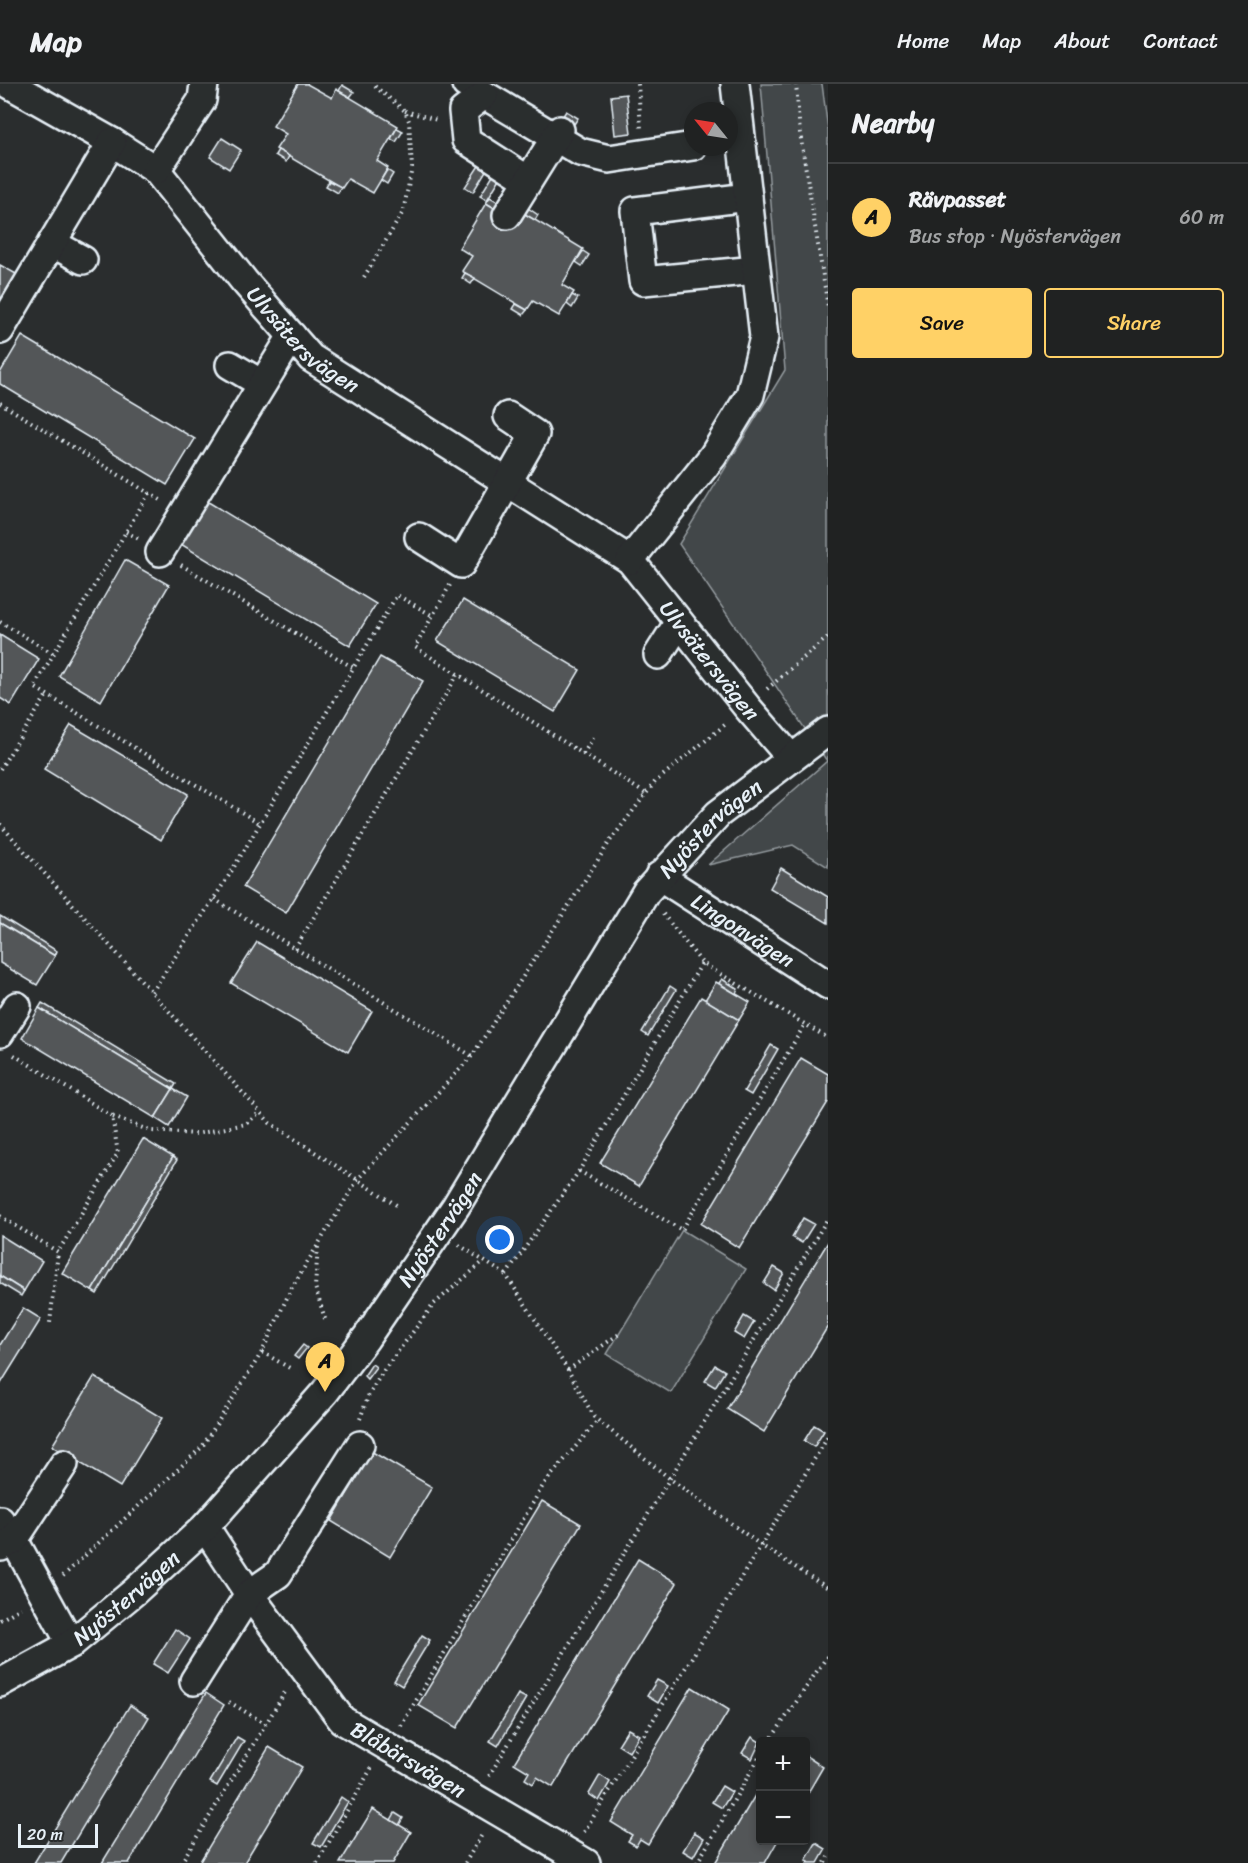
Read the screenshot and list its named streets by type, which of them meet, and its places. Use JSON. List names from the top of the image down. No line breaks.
{"streets":{"street":["Ulvsätersvägen","Nyöstervägen","Lingonvägen","Blåbärsvägen"]},"crossings":[["Ulvsätersvägen","Nyöstervägen"],["Nyöstervägen","Lingonvägen"],["Nyöstervägen","Blåbärsvägen"]],"scale_bar":"20 m","north":"top left","page":{"header":"Map","nav":["Home","Map","About","Contact"],"heading":"Nearby","list":[{"mark":"A","name":"Rävpasset","note":"Bus stop · Nyöstervägen","value":"60 m"}],"buttons":["Save","Share"],"pins":"A","map_buttons":["+","−"],"scale":"20 m"}}
